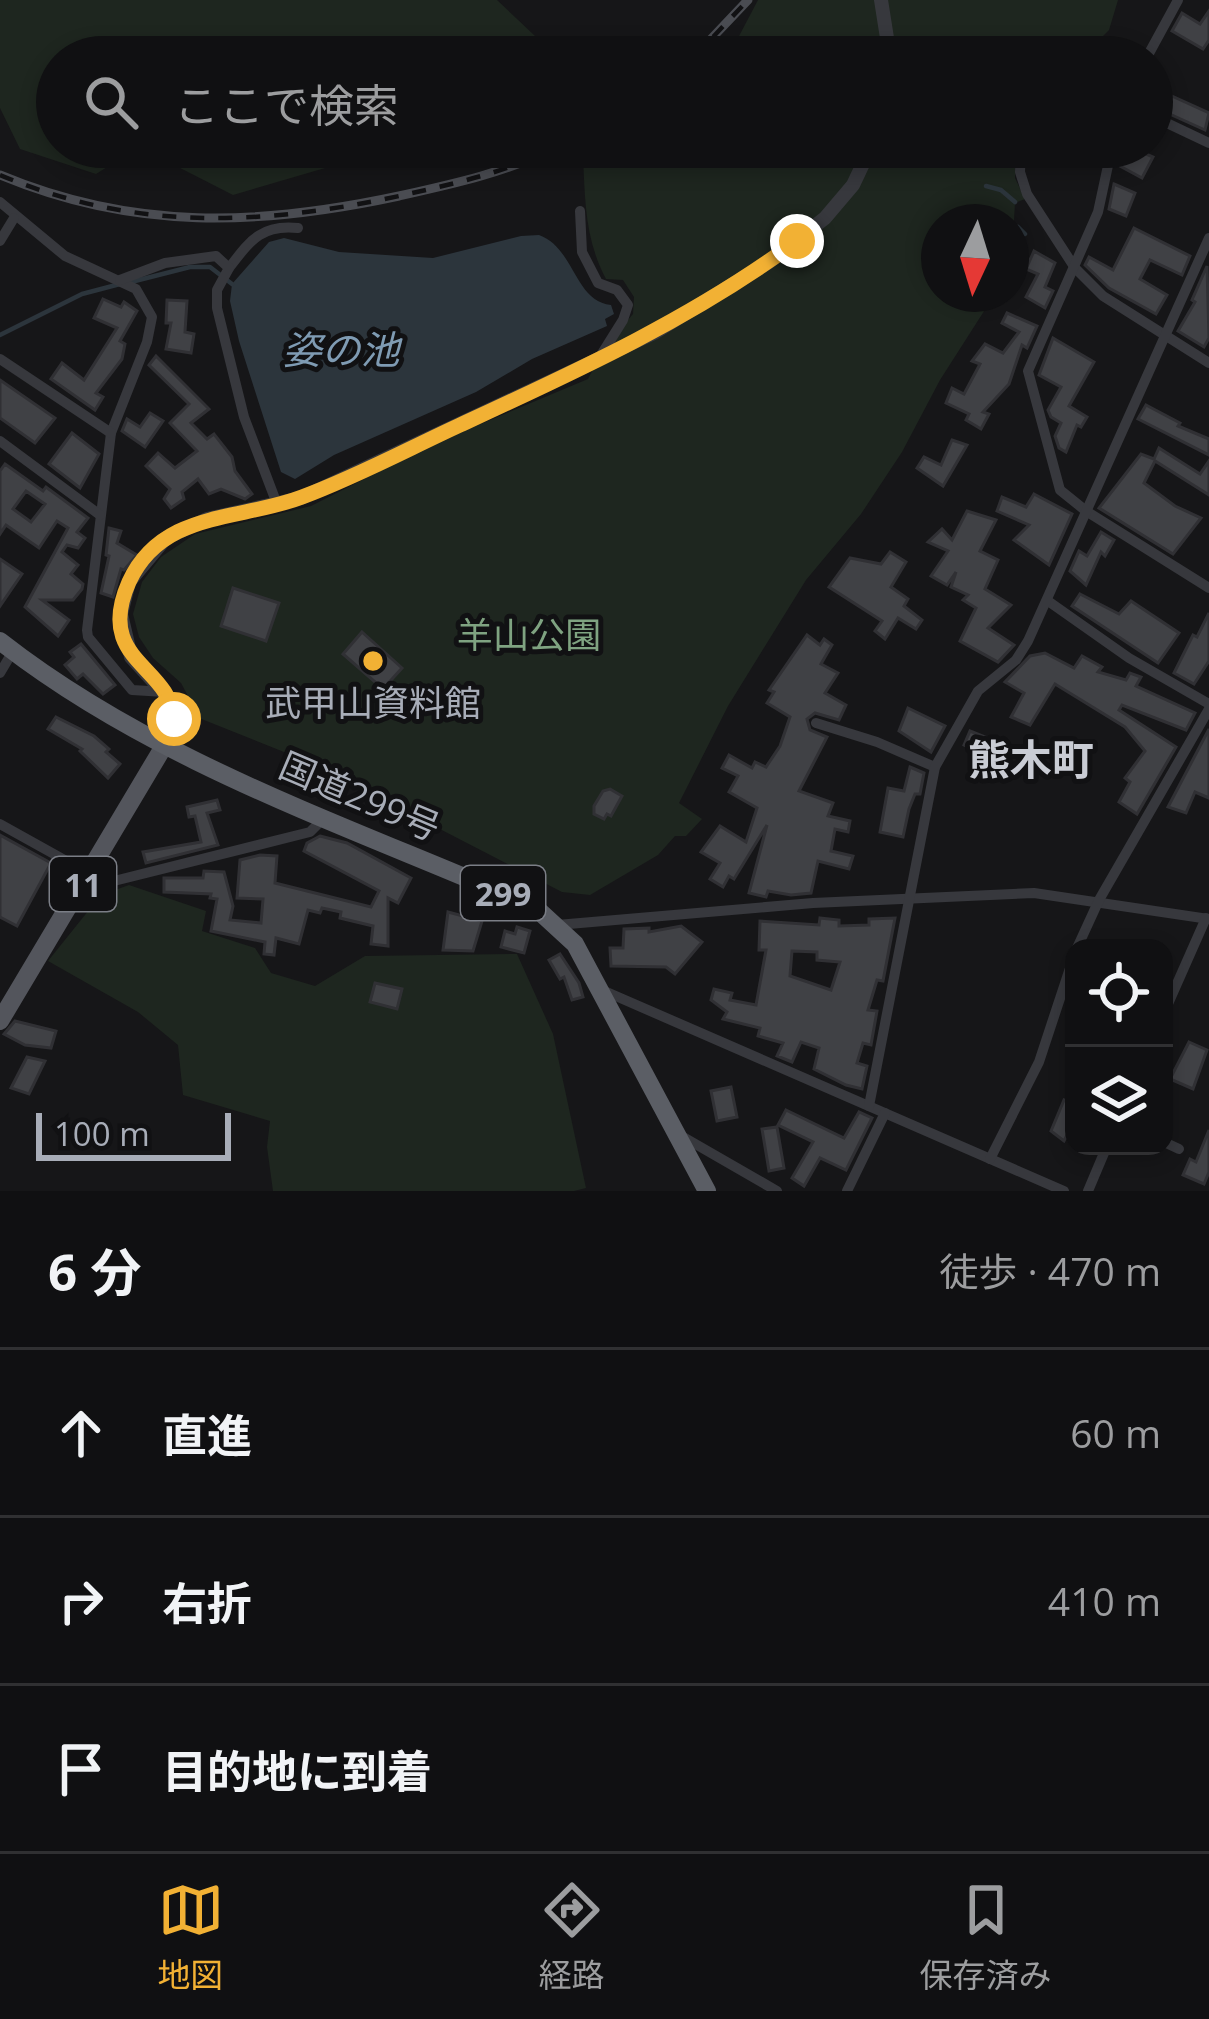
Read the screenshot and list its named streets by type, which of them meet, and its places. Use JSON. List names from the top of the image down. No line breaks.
{"streets":{"highway":["国道299号","299"],"main road":["11"]},"crossings":[["国道299号","11"]],"districts":["熊木町"],"water":["姿の池"],"parks":["羊山公園"],"places":["武甲山資料館"],"scale_bar":"100 m","north":"bottom","page":{"search":"ここで検索","scale":"100 m","heading":["6 分","徒歩 · 470 m"],"list":[["直進","60 m"],["右折","410 m"],"目的地に到着"],"nav":["地図","経路","保存済み"]}}
